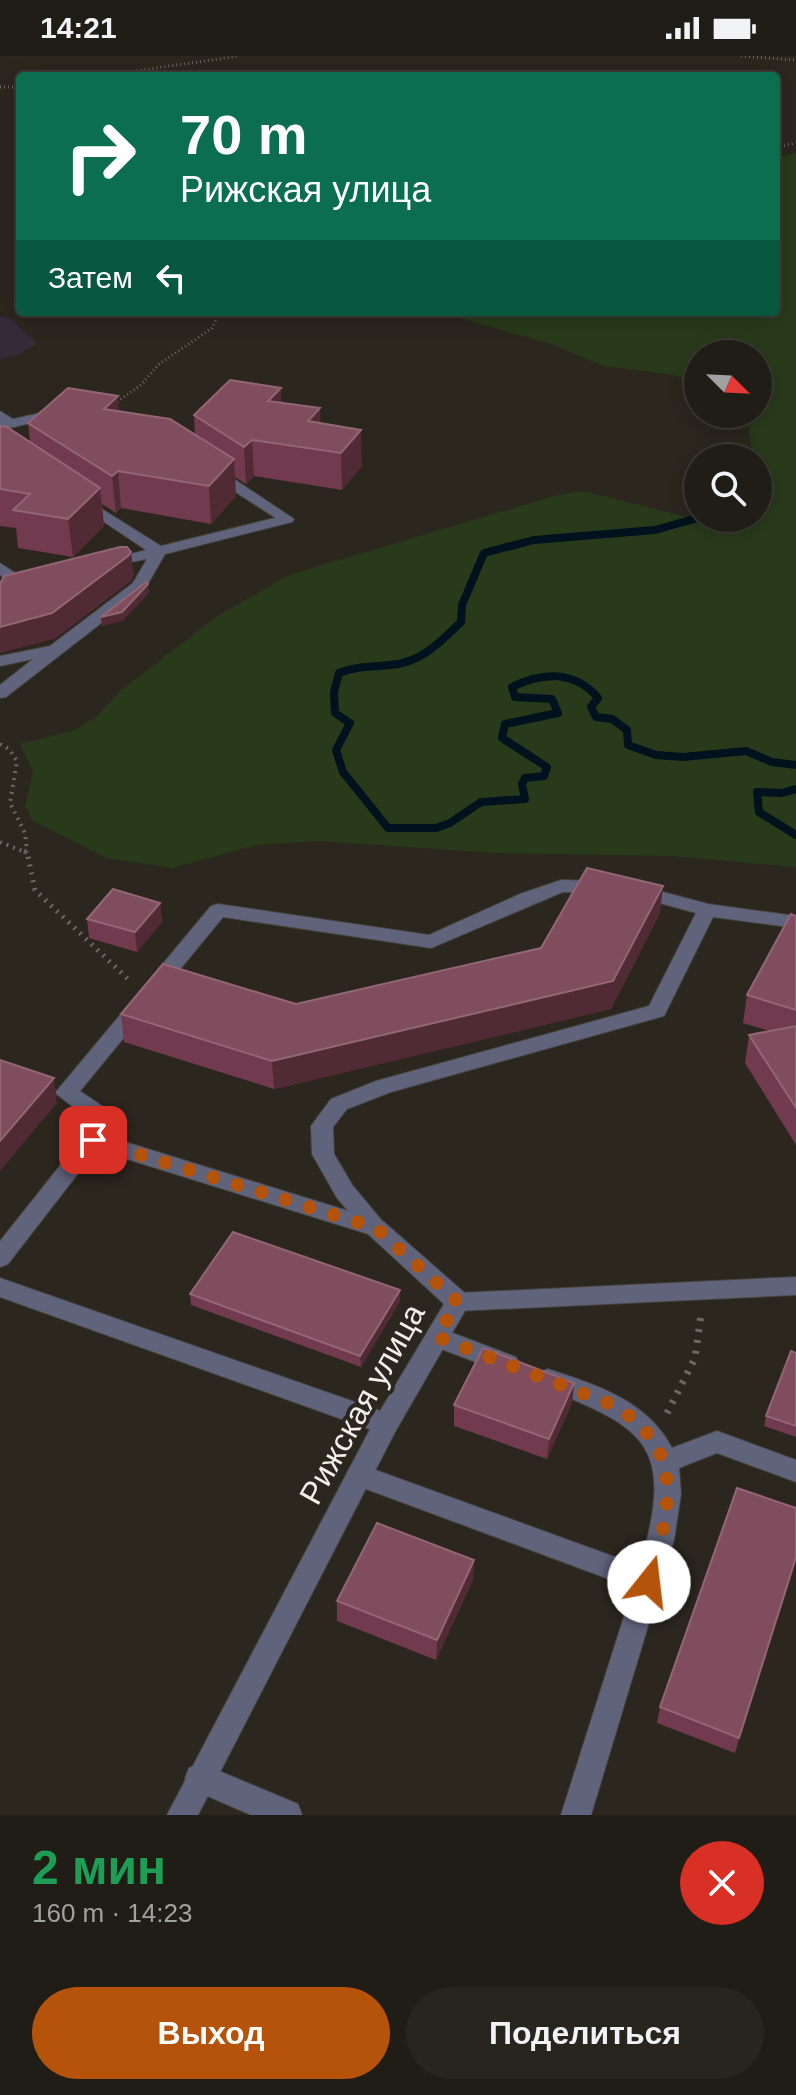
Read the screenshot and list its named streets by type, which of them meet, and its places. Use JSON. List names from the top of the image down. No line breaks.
{"streets":{"street":["Рижская улица"]},"north":"bottom right","page":{"status":"14:21","turn":["70 m","Рижская улица"],"then":"Затем","heading":["2 мин","160 m · 14:23"],"buttons":["Выход","Поделиться"]}}
